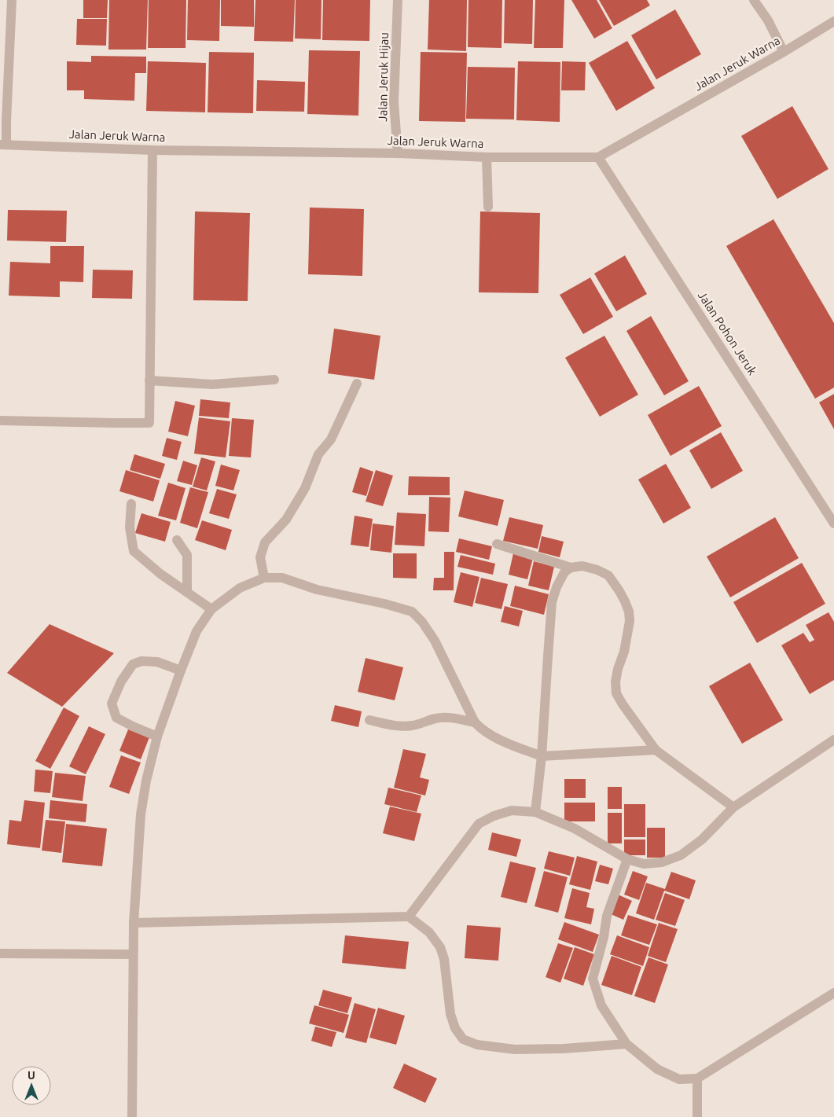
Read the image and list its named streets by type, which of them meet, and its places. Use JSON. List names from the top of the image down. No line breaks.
{"streets":{"street":["Jalan Jeruk Warna","Jalan Jeruk Hijau","Jalan Pohon Jeruk"]},"crossings":[["Jalan Jeruk Warna","Jalan Jeruk Hijau"],["Jalan Jeruk Warna","Jalan Pohon Jeruk"]],"north":"top"}
